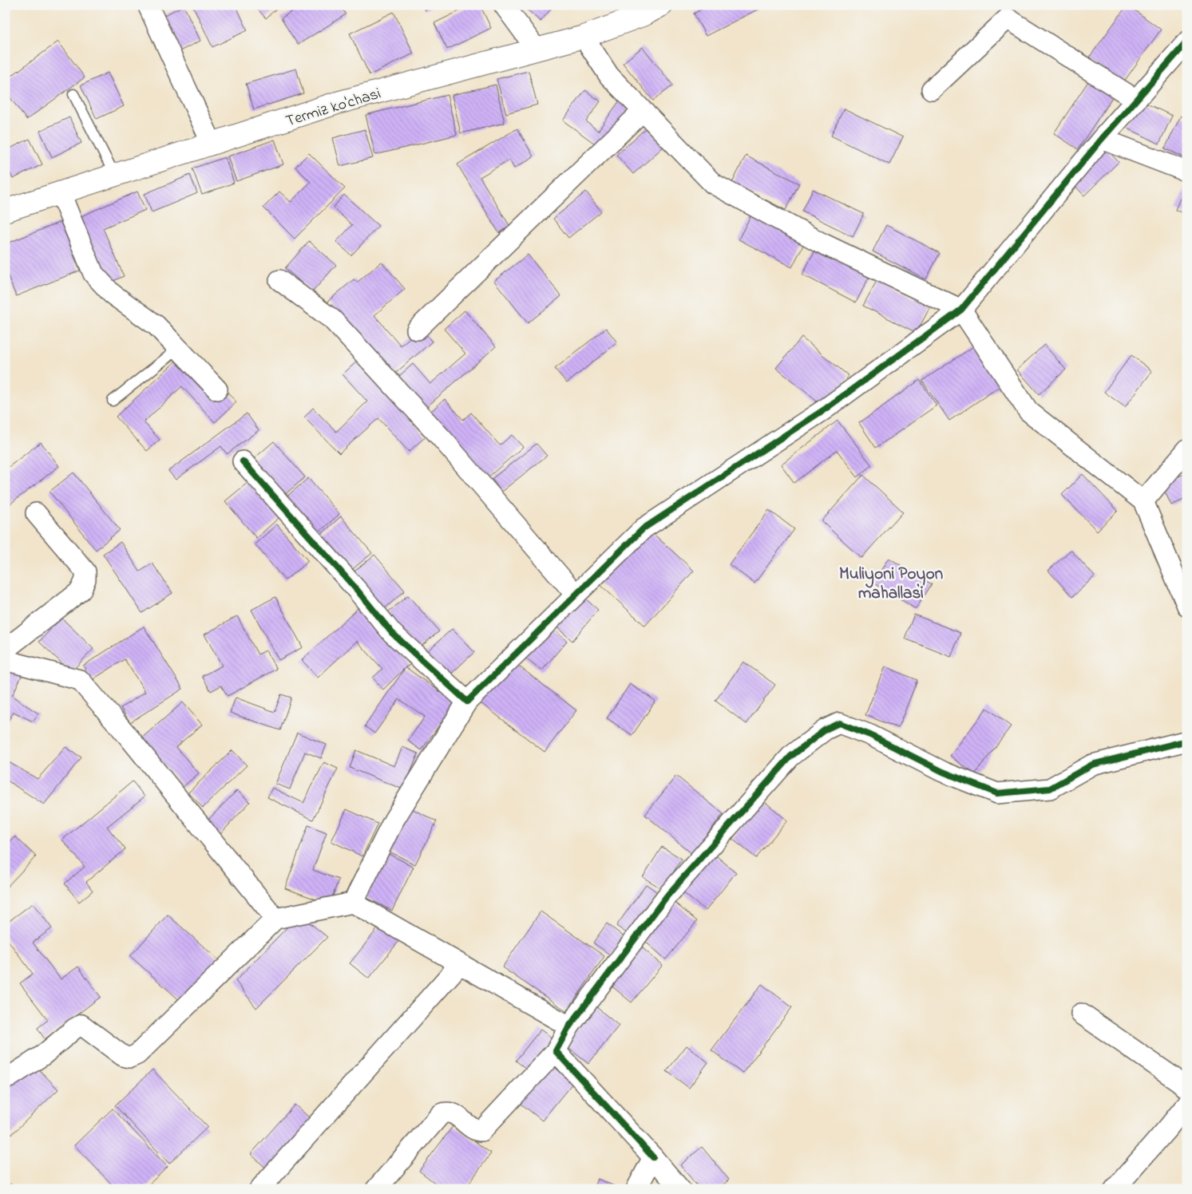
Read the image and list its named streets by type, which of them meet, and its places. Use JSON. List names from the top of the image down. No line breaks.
{"streets":{"main road":["Termiz ko'chasi"]},"districts":["Muliyoni Poyon mahallasi"]}
